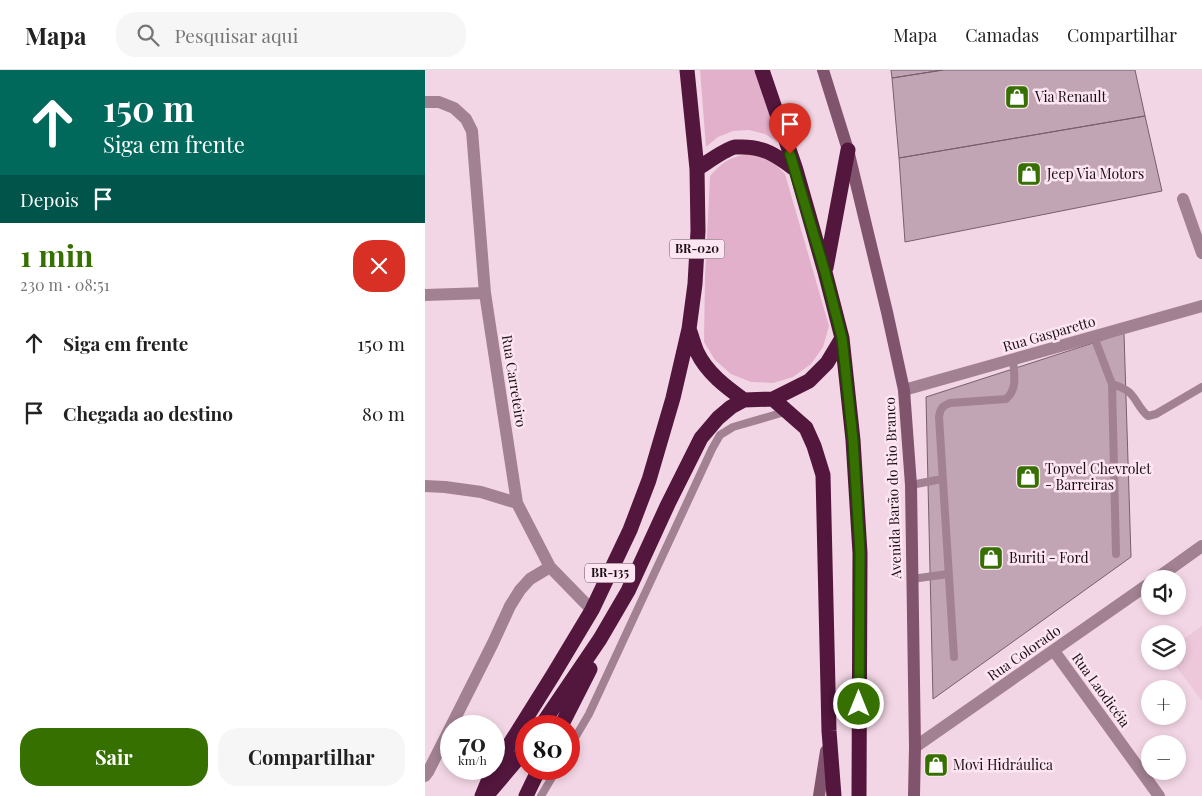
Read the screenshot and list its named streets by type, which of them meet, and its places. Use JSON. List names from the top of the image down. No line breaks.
{"streets":{"highway":["BR-020","BR-135"],"street":["Rua Gasparetto","Rua Carreteiro","Avenida Barão do Rio Branco","Rua Colorado","Rua Laodicéia"]},"crossings":[["BR-020","BR-135"],["Rua Gasparetto","Avenida Barão do Rio Branco"],["Rua Carreteiro","BR-135"],["Avenida Barão do Rio Branco","Rua Colorado"],["Rua Colorado","Rua Laodicéia"]],"places":{"shop":["Via Renault","Jeep Via Motors","Topvel Chevrolet - Barreiras","Buriti - Ford","Movi Hidráulica"]},"page":{"header":"Mapa","search":"Pesquisar aqui","nav":["Mapa","Camadas","Compartilhar"],"turn":["150 m","Siga em frente"],"then":"Depois","heading":["1 min","230 m · 08:51"],"list":[{"name":"Siga em frente","value":"150 m"},{"name":"Chegada ao destino","value":"80 m"}],"map_buttons":["+","−"],"speed":"70 km/h","limit":"80","buttons":["Sair","Compartilhar"]}}
